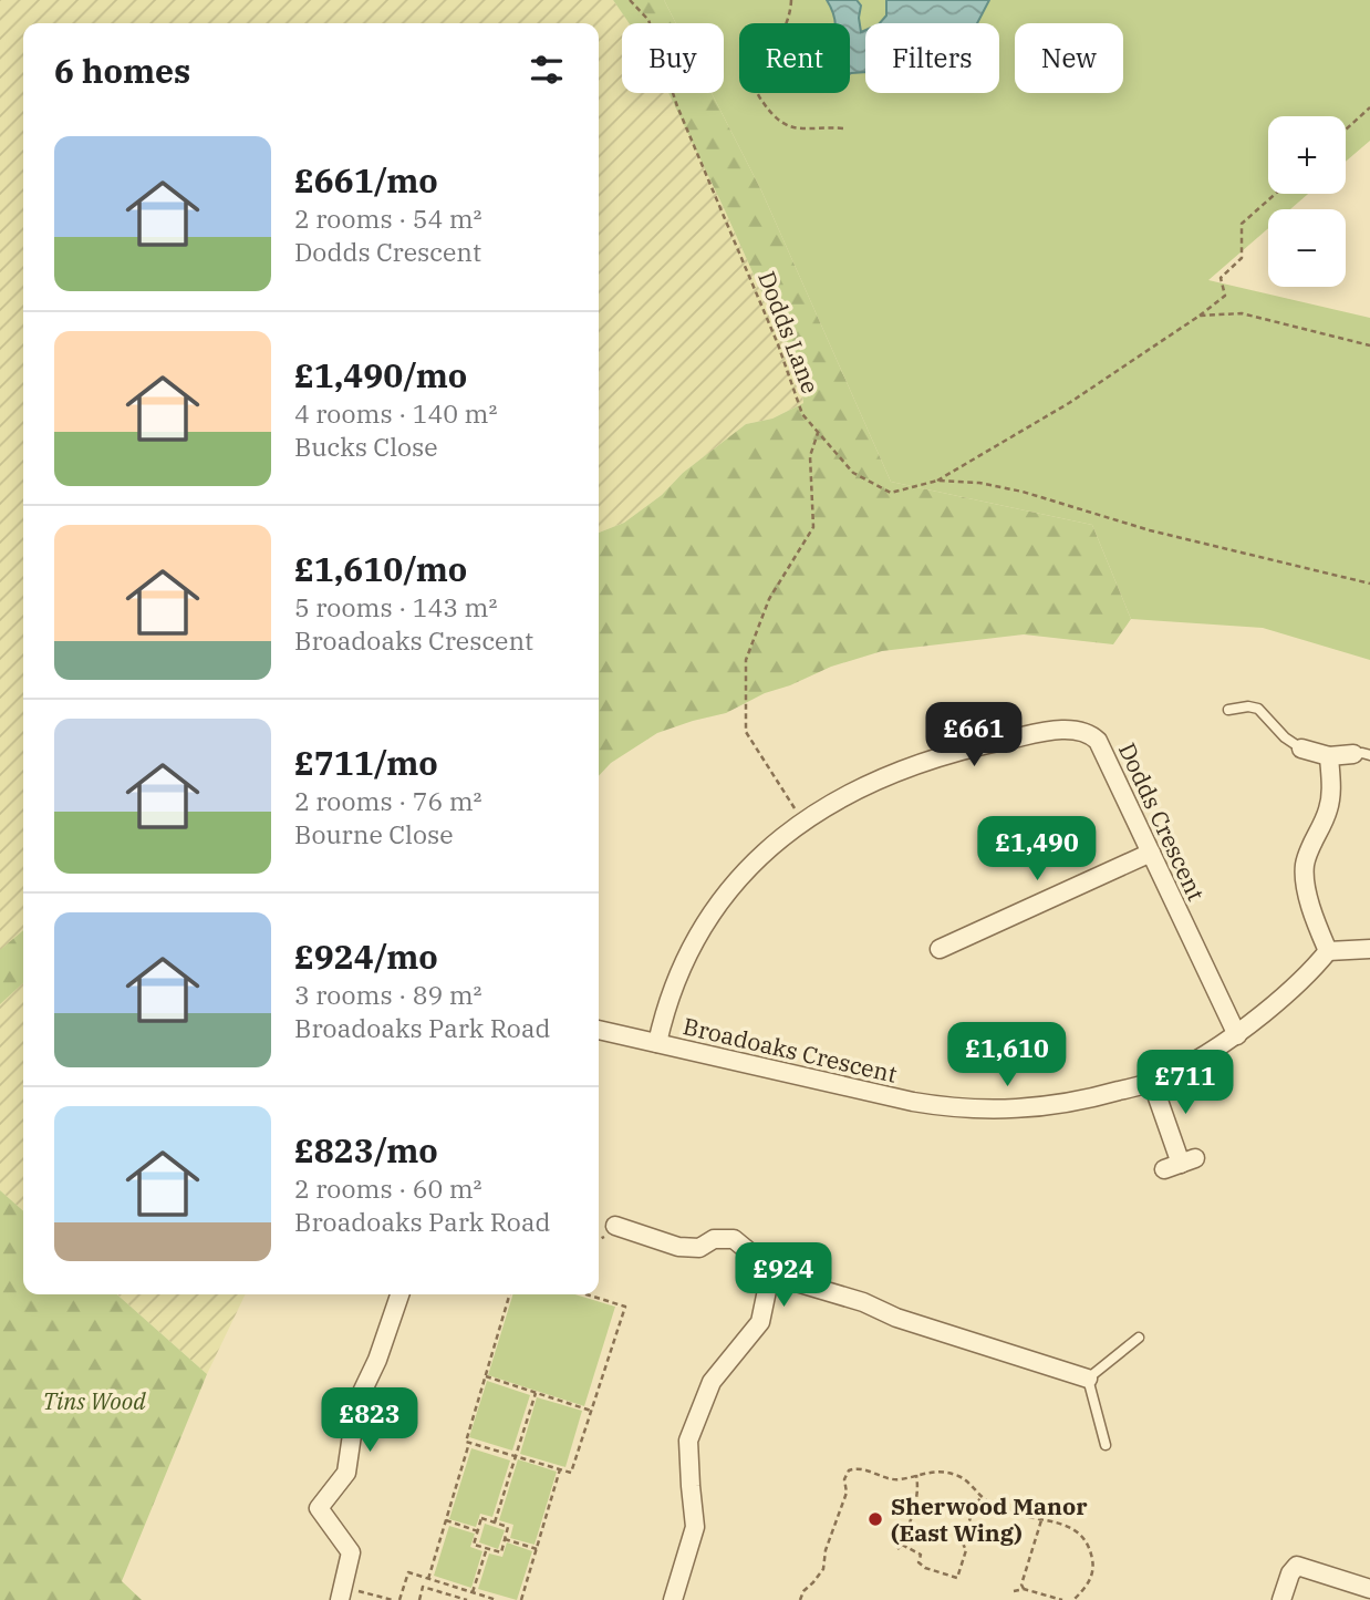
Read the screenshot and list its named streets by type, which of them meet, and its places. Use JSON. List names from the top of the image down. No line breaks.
{"streets":{"street":["Dodds Crescent","Broadoaks Crescent"],"path":["Dodds Lane"]},"crossings":[["Dodds Crescent","Broadoaks Crescent"]],"parks":["Tins Wood"],"places":["Sherwood Manor (East Wing)"],"page":{"chip":["Buy","Rent","Filters","New"],"heading":"6 homes","map_buttons":["+","−"],"list":[{"name":"£661/mo","note":"2 rooms · 54 m² · Dodds Crescent"},{"name":"£1,490/mo","note":"4 rooms · 140 m² · Bucks Close"},{"name":"£1,610/mo","note":"5 rooms · 143 m² · Broadoaks Crescent"},{"name":"£711/mo","note":"2 rooms · 76 m² · Bourne Close"},{"name":"£924/mo","note":"3 rooms · 89 m² · Broadoaks Park Road"},{"name":"£823/mo","note":"2 rooms · 60 m² · Broadoaks Park Road"}],"price":["£661","£1,490","£1,610","£711","£924","£823"]}}
